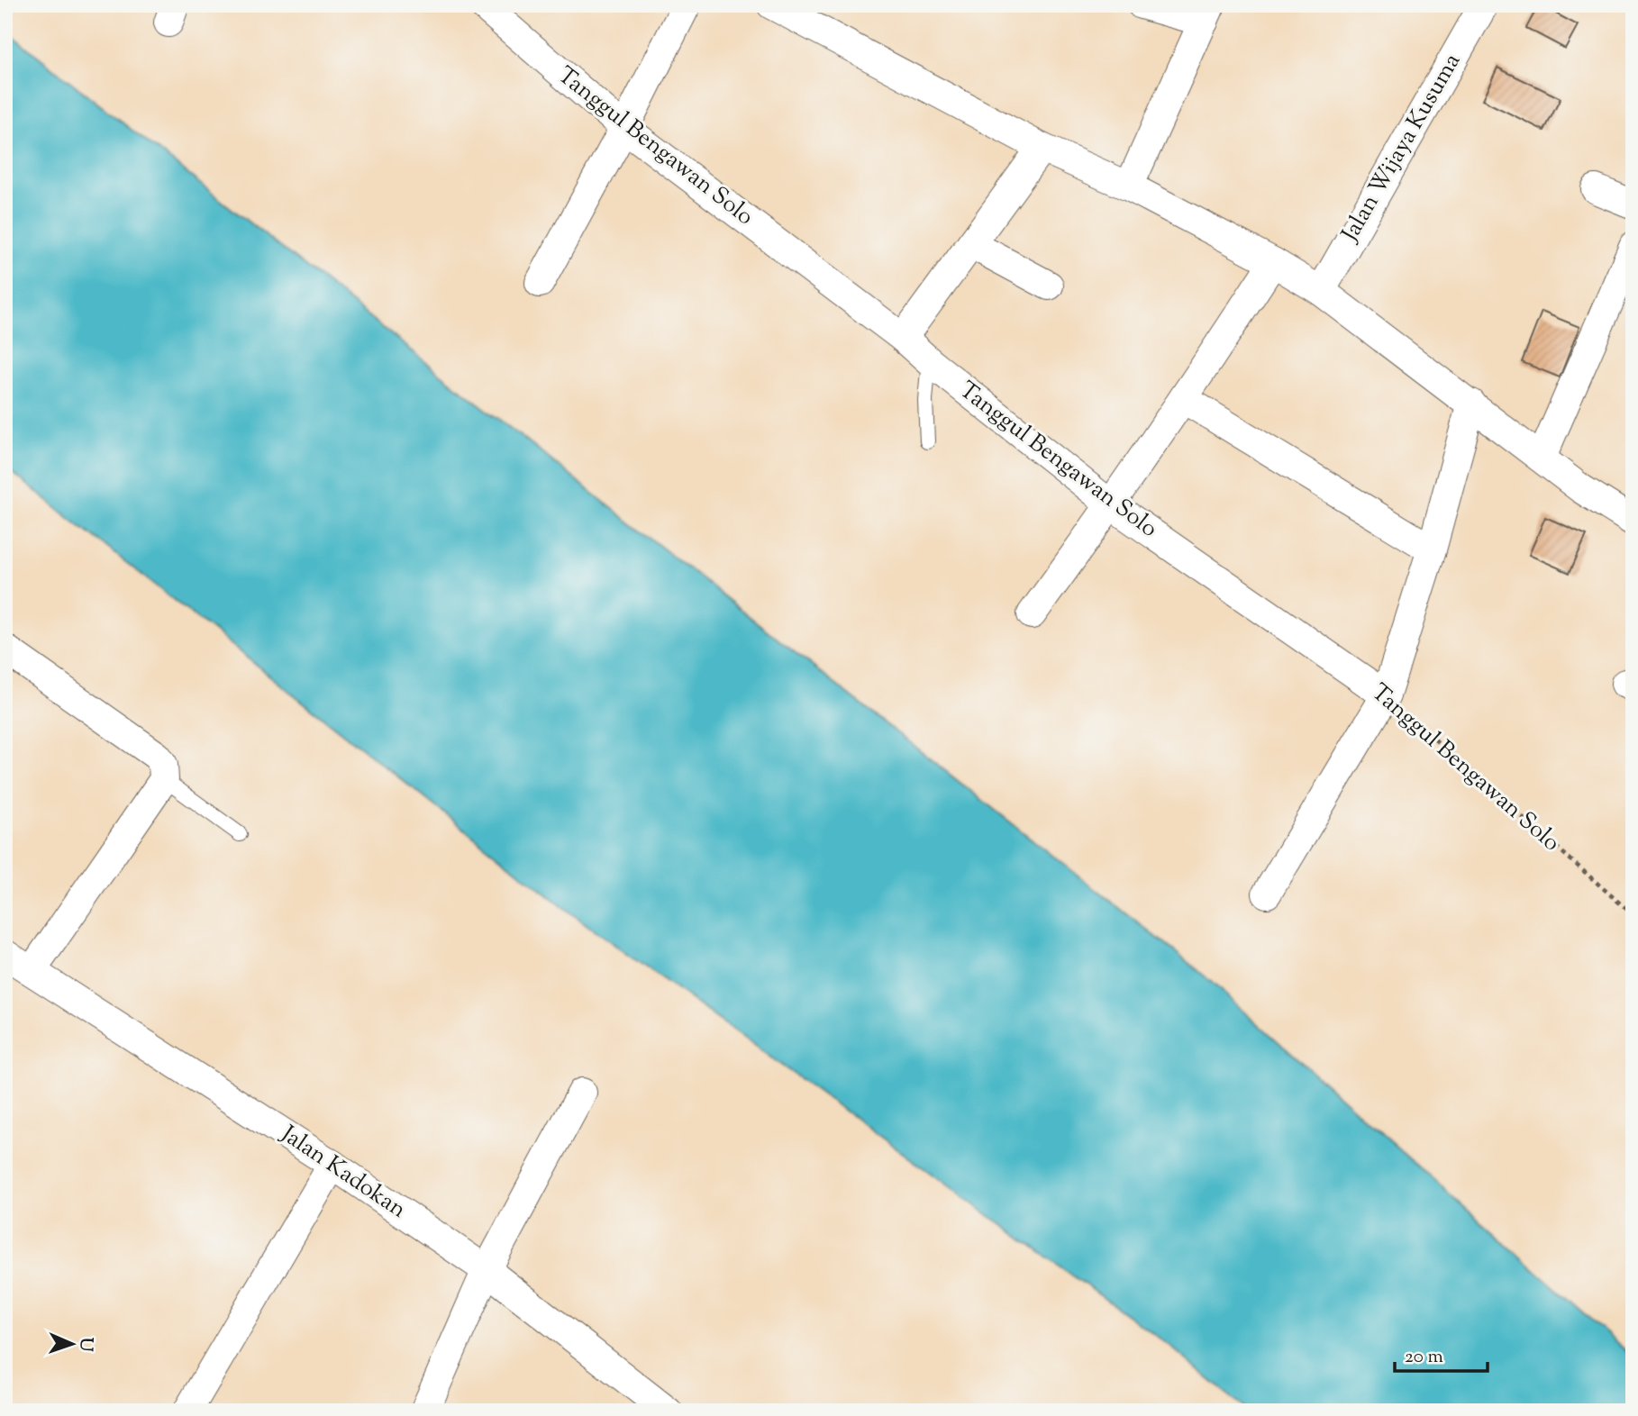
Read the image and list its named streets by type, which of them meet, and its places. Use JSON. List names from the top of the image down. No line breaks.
{"streets":{"street":["Tanggul Bengawan Solo","Jalan Wijaya Kusuma","Jalan Kadokan"]},"scale_bar":"20 m","north":"right"}
